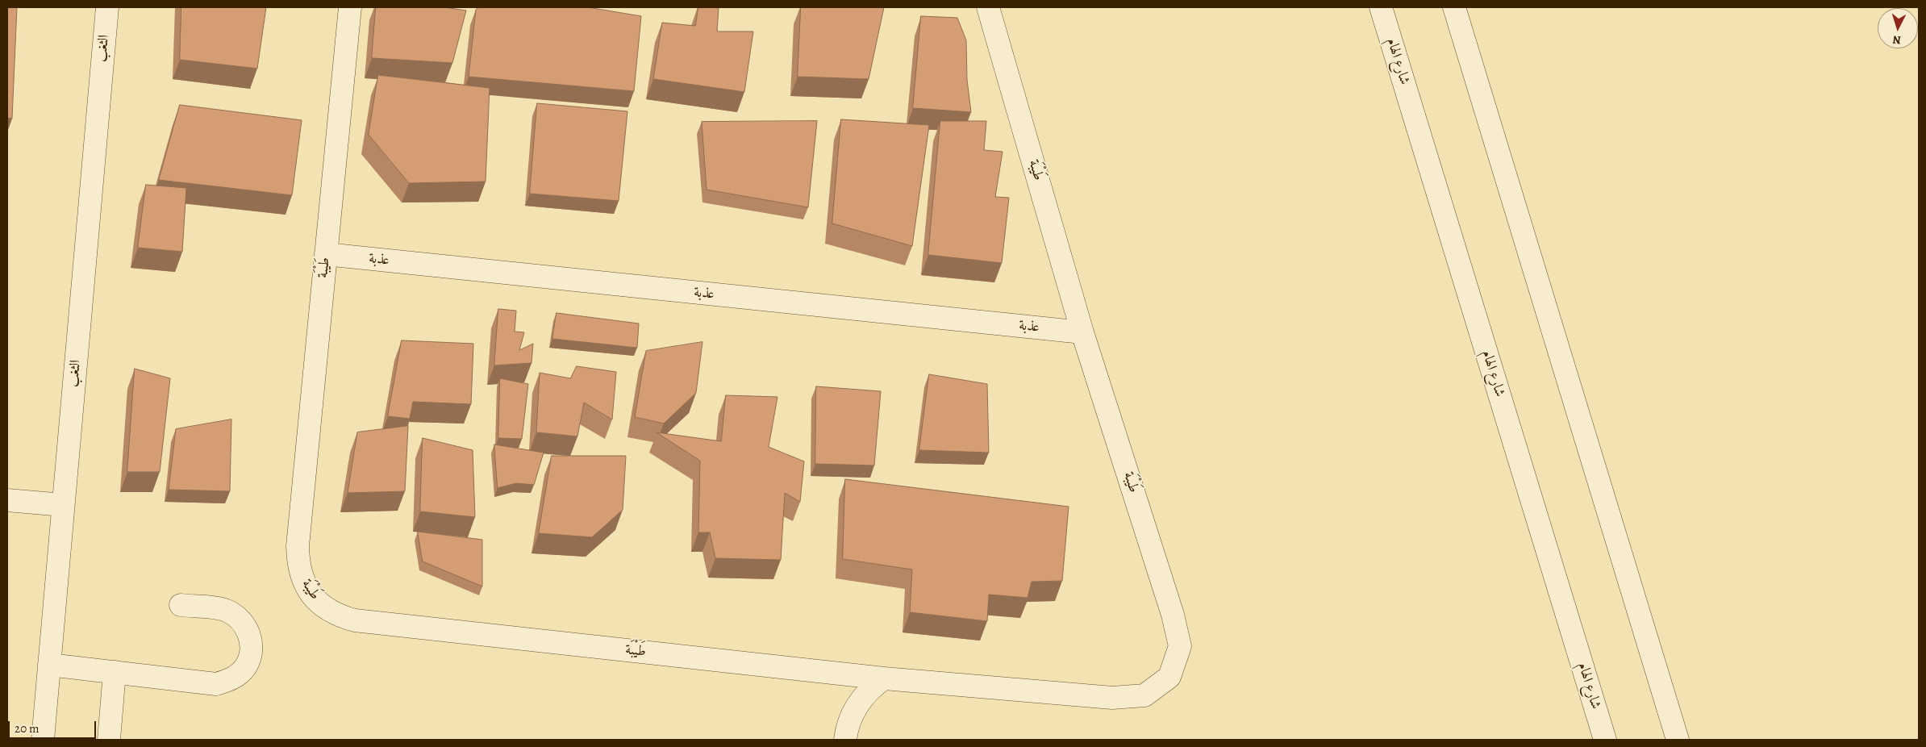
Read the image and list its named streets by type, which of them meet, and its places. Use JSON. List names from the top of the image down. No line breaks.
{"streets":{"street":["الثغب","شارع الهام","طَيْبَة","عذبة"]},"crossings":[["طَيْبَة","عذبة"]],"scale_bar":"20 m","north":"bottom"}
